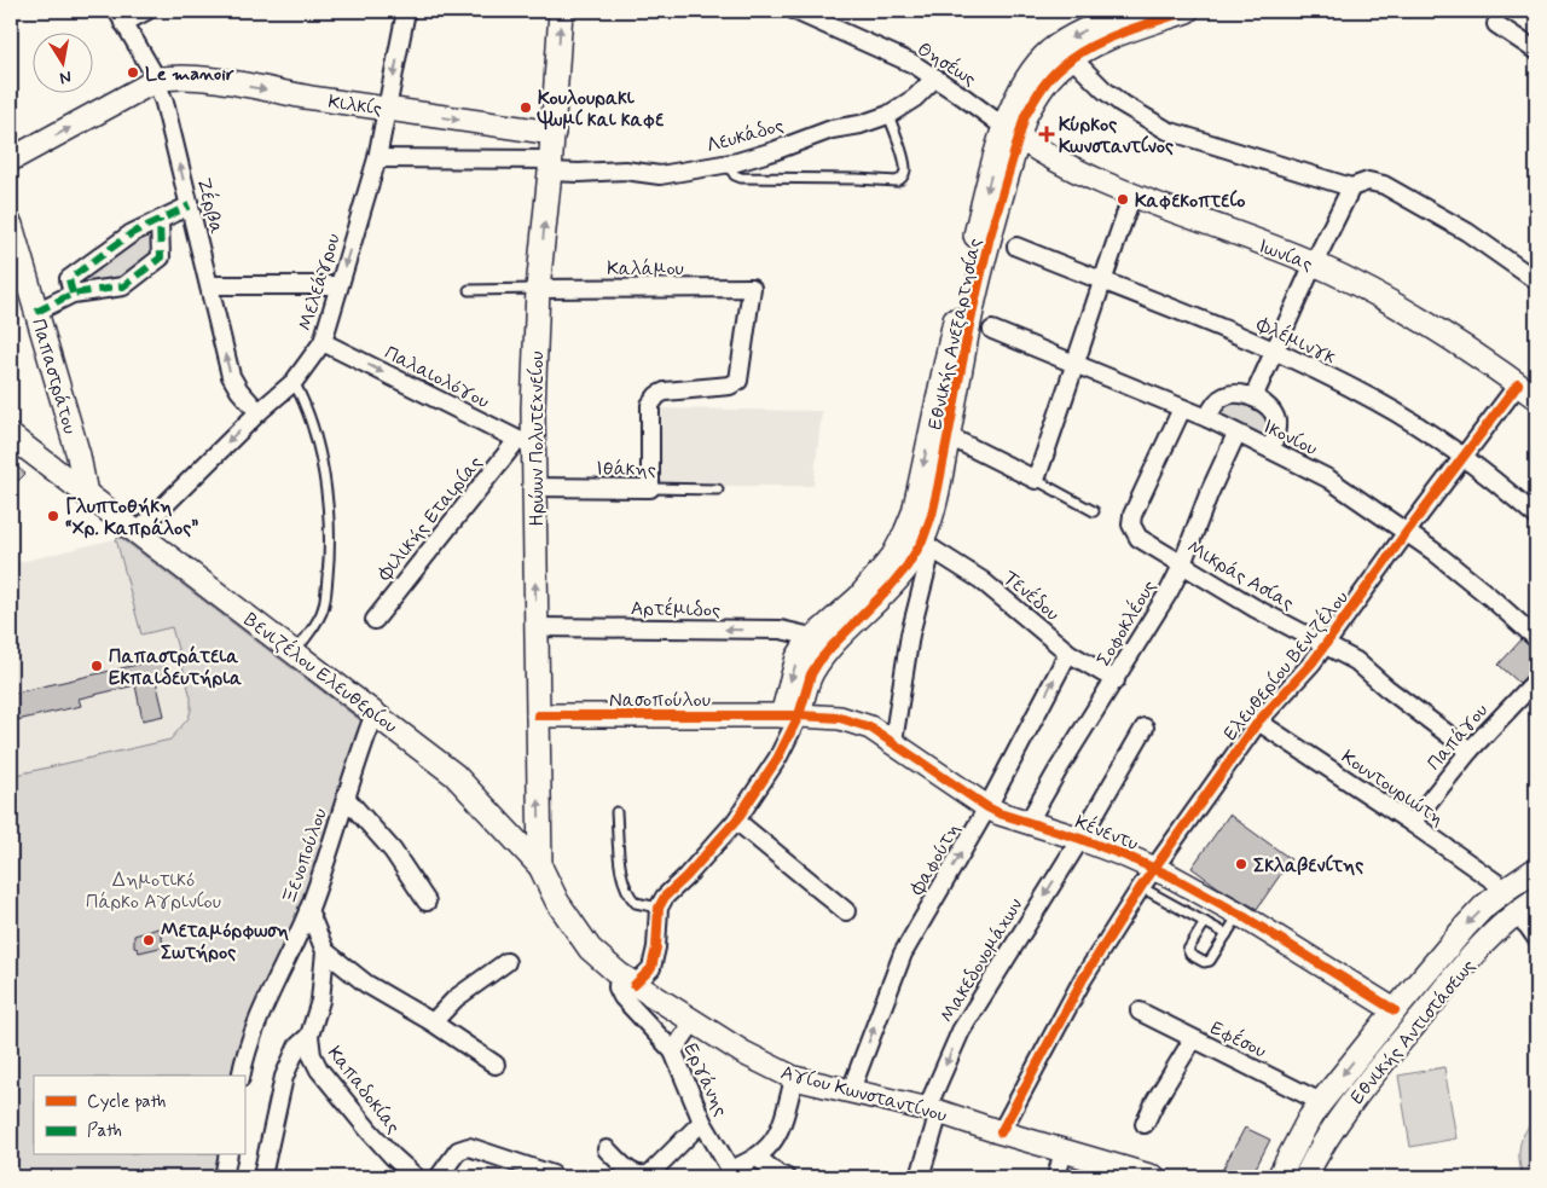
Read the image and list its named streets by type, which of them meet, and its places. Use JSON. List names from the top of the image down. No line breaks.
{"streets":{"street":["Θησέως","Κιλκίς","Λευκάδος","Ζέρβα","Ιωνίας","Καλάμου","Μελεάγρου","Εθνικής Ανεξαρτησίας","Φλέμινγκ","Παπαστράτου","Παλαιολόγου","Ικονίου","Ηρώων Πολυτεχνείου","Ιθάκης","Φιλικής Εταιρίας","Μικράς Ασίας","Τενέδου","Αρτέμιδος","Σοφοκλέους","Ελευθερίου Βενιζέλου","Βενιζέλου Ελευθερίου","Νασοπούλου","Παπάγου","Κουντουριώτη","Κένεντυ","Ξενοπούλου","Φαφούτη","Μακεδονομάχων","Εθνικής Αντιστάσεως","Εφέσου","Εργάνης","Καπαδοκίας","Αγίου Κωνσταντίνου"]},"crossings":[["Θησέως","Λευκάδος"],["Θησέως","Ιωνίας"],["Θησέως","Εθνικής Ανεξαρτησίας"],["Κιλκίς","Ζέρβα"],["Κιλκίς","Μελεάγρου"],["Κιλκίς","Ηρώων Πολυτεχνείου"],["Λευκάδος","Μελεάγρου"],["Λευκάδος","Ηρώων Πολυτεχνείου"],["Ζέρβα","Μελεάγρου"],["Ιωνίας","Εθνικής Ανεξαρτησίας"],["Ιωνίας","Ελευθερίου Βενιζέλου"],["Καλάμου","Ηρώων Πολυτεχνείου"],["Καλάμου","Ιθάκης"],["Μελεάγρου","Παλαιολόγου"],["Μελεάγρου","Βενιζέλου Ελευθερίου"],["Εθνικής Ανεξαρτησίας","Τενέδου"],["Εθνικής Ανεξαρτησίας","Νασοπούλου"],["Εθνικής Ανεξαρτησίας","Κένεντυ"],["Φλέμινγκ","Ελευθερίου Βενιζέλου"],["Παπαστράτου","Βενιζέλου Ελευθερίου"],["Παλαιολόγου","Ηρώων Πολυτεχνείου"],["Παλαιολόγου","Φιλικής Εταιρίας"],["Ικονίου","Μικράς Ασίας"],["Ικονίου","Σοφοκλέους"],["Ικονίου","Ελευθερίου Βενιζέλου"],["Ηρώων Πολυτεχνείου","Ιθάκης"],["Ηρώων Πολυτεχνείου","Φιλικής Εταιρίας"],["Ηρώων Πολυτεχνείου","Αρτέμιδος"],["Ηρώων Πολυτεχνείου","Βενιζέλου Ελευθερίου"],["Ηρώων Πολυτεχνείου","Νασοπούλου"],["Ηρώων Πολυτεχνείου","Αγίου Κωνσταντίνου"],["Μικράς Ασίας","Σοφοκλέους"],["Μικράς Ασίας","Ελευθερίου Βενιζέλου"],["Μικράς Ασίας","Παπάγου"],["Τενέδου","Σοφοκλέους"],["Τενέδου","Φαφούτη"],["Σοφοκλέους","Κένεντυ"],["Ελευθερίου Βενιζέλου","Κουντουριώτη"],["Ελευθερίου Βενιζέλου","Κένεντυ"],["Ελευθερίου Βενιζέλου","Αγίου Κωνσταντίνου"],["Βενιζέλου Ελευθερίου","Ξενοπούλου"],["Βενιζέλου Ελευθερίου","Αγίου Κωνσταντίνου"],["Νασοπούλου","Κένεντυ"],["Παπάγου","Κουντουριώτη"],["Κουντουριώτη","Εθνικής Αντιστάσεως"],["Κένεντυ","Φαφούτη"],["Κένεντυ","Μακεδονομάχων"],["Κένεντυ","Εθνικής Αντιστάσεως"],["Ξενοπούλου","Καπαδοκίας"],["Φαφούτη","Αγίου Κωνσταντίνου"],["Μακεδονομάχων","Αγίου Κωνσταντίνου"],["Εθνικής Αντιστάσεως","Εφέσου"],["Εργάνης","Αγίου Κωνσταντίνου"]],"one_way":["Ζέρβα","Μελεάγρου","Παλαιολόγου","Ηρώων Πολυτεχνείου","Αρτέμιδος","Φαφούτη","Μακεδονομάχων"],"parks":["Δημοτικό Πάρκο Αγρινίου"],"places":{"other":["Le manoir","Κουλουρακι Ψωμί και καφε","Καφεκοπτείο","Γλυπτοθήκη “Χρ. Καπράλος”","Παπαστράτεια Εκπαιδευτήρια","Σκλαβενίτης","Μεταμόρφωση Σωτήρος"],"health":["Κύρκος Κωνσταντίνος"]},"legend":["Cycle path","Path"],"north":"bottom"}
